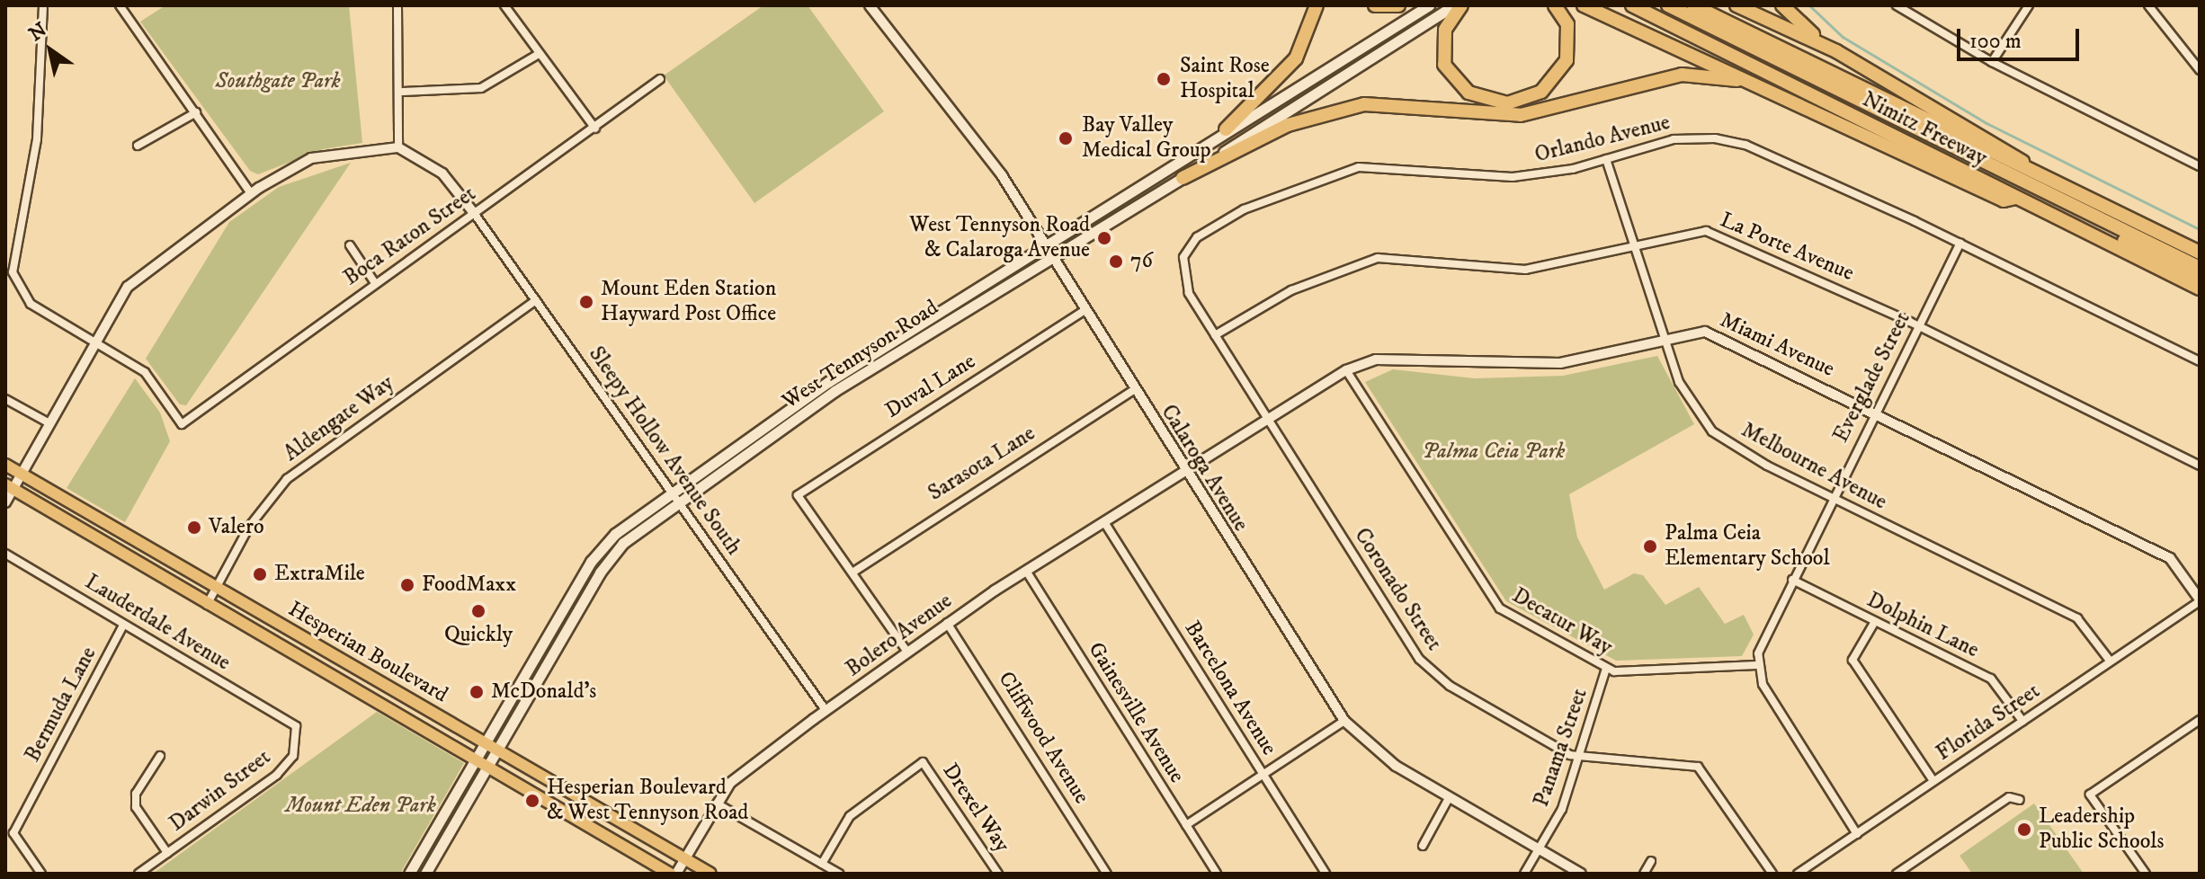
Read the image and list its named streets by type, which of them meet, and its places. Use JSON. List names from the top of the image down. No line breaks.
{"streets":{"highway":["Nimitz Freeway"],"main road":["West Tennyson Road","Hesperian Boulevard"],"street":["Orlando Avenue","Boca Raton Street","La Porte Avenue","Miami Avenue","Everglade Street","Duval Lane","Aldengate Way","Sleepy Hollow Avenue South","Sarasota Lane","Melbourne Avenue","Calaroga Avenue","Coronado Street","Decatur Way","Lauderdale Avenue","Dolphin Lane","Bolero Avenue","Barcelona Avenue","Bermuda Lane","Gainesville Avenue","Florida Street","Cliffwood Avenue","Panama Street","Darwin Street","Drexel Way"]},"crossings":[["Orlando Avenue","Everglade Street"],["Orlando Avenue","Melbourne Avenue"],["Orlando Avenue","Coronado Street"],["Boca Raton Street","Sleepy Hollow Avenue South"],["La Porte Avenue","Everglade Street"],["La Porte Avenue","Melbourne Avenue"],["La Porte Avenue","Coronado Street"],["Miami Avenue","Everglade Street"],["Miami Avenue","Melbourne Avenue"],["Miami Avenue","Calaroga Avenue"],["Miami Avenue","Coronado Street"],["Miami Avenue","Decatur Way"],["Miami Avenue","Bolero Avenue"],["Miami Avenue","Florida Street"],["West Tennyson Road","Sleepy Hollow Avenue South"],["West Tennyson Road","Calaroga Avenue"],["West Tennyson Road","Hesperian Boulevard"],["Everglade Street","Melbourne Avenue"],["Everglade Street","Decatur Way"],["Everglade Street","Dolphin Lane"],["Duval Lane","Sarasota Lane"],["Duval Lane","Calaroga Avenue"],["Aldengate Way","Sleepy Hollow Avenue South"],["Aldengate Way","Hesperian Boulevard"],["Sleepy Hollow Avenue South","Bolero Avenue"],["Sarasota Lane","Calaroga Avenue"],["Melbourne Avenue","Florida Street"],["Calaroga Avenue","Bolero Avenue"],["Calaroga Avenue","Panama Street"],["Coronado Street","Panama Street"],["Decatur Way","Panama Street"],["Lauderdale Avenue","Bermuda Lane"],["Lauderdale Avenue","Darwin Street"],["Dolphin Lane","Florida Street"],["Bolero Avenue","Hesperian Boulevard"],["Bolero Avenue","Barcelona Avenue"],["Bolero Avenue","Gainesville Avenue"],["Bolero Avenue","Cliffwood Avenue"]],"parks":["Southgate Park","Palma Ceia Park","Mount Eden Park"],"places":["Saint Rose Hospital","Bay Valley Medical Group","West Tennyson Road & Calaroga Avenue","76","Mount Eden Station Hayward Post Office","Valero","Palma Ceia Elementary School","ExtraMile","FoodMaxx","Quickly","McDonald's","Hesperian Boulevard & West Tennyson Road","Leadership Public Schools"],"scale_bar":"100 m","north":"top left"}
